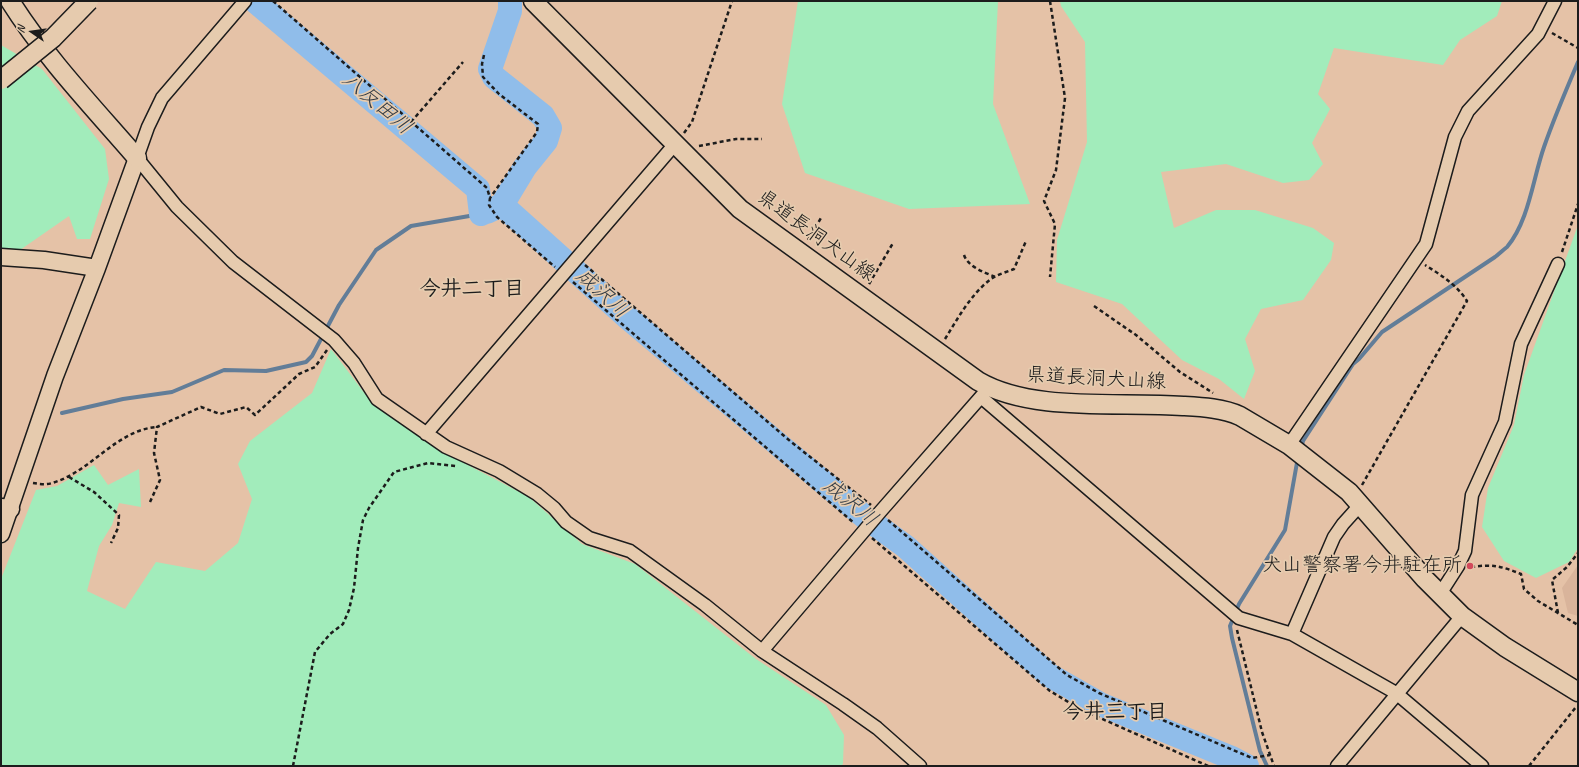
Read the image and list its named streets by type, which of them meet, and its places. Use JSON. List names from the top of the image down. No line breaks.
{"streets":{"main road":["県道長洞犬山線"]},"districts":["今井二丁目","今井三丁目"],"water":["八反田川","成沢川"],"places":["犬山警察署今井駐在所"],"north":"left"}
